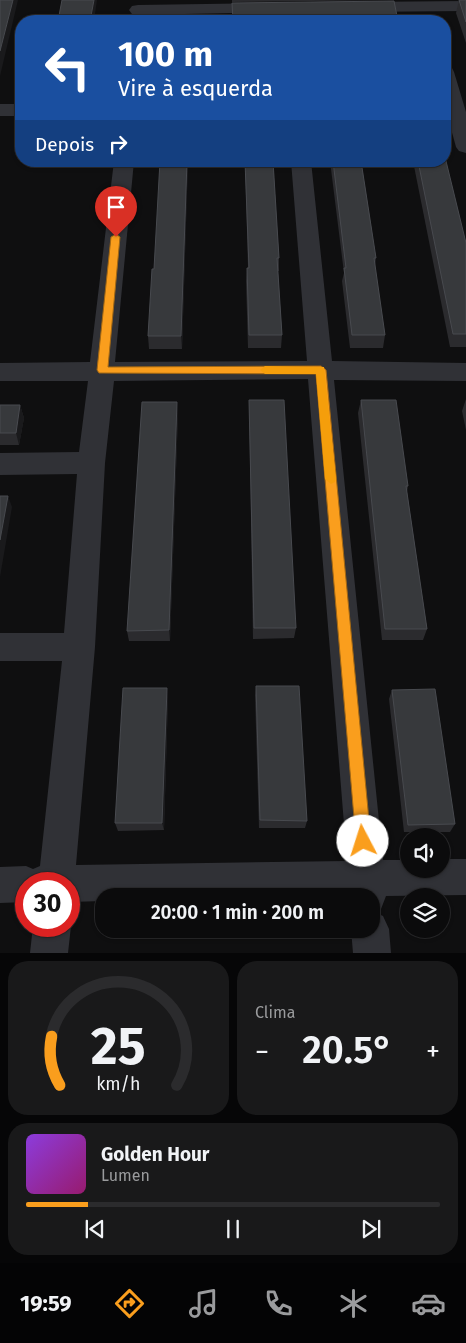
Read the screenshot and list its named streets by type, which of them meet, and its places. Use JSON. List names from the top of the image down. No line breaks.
{"page":{"turn":["100 m","Vire à esquerda"],"then":"Depois","limit":"30","trip":"20:00 · 1 min · 200 m","tile":"Clima","heat":["−","20.5°","+"],"song":["Golden Hour","Lumen"],"tabs":"19:59","gauge":["25","km/h"]}}
